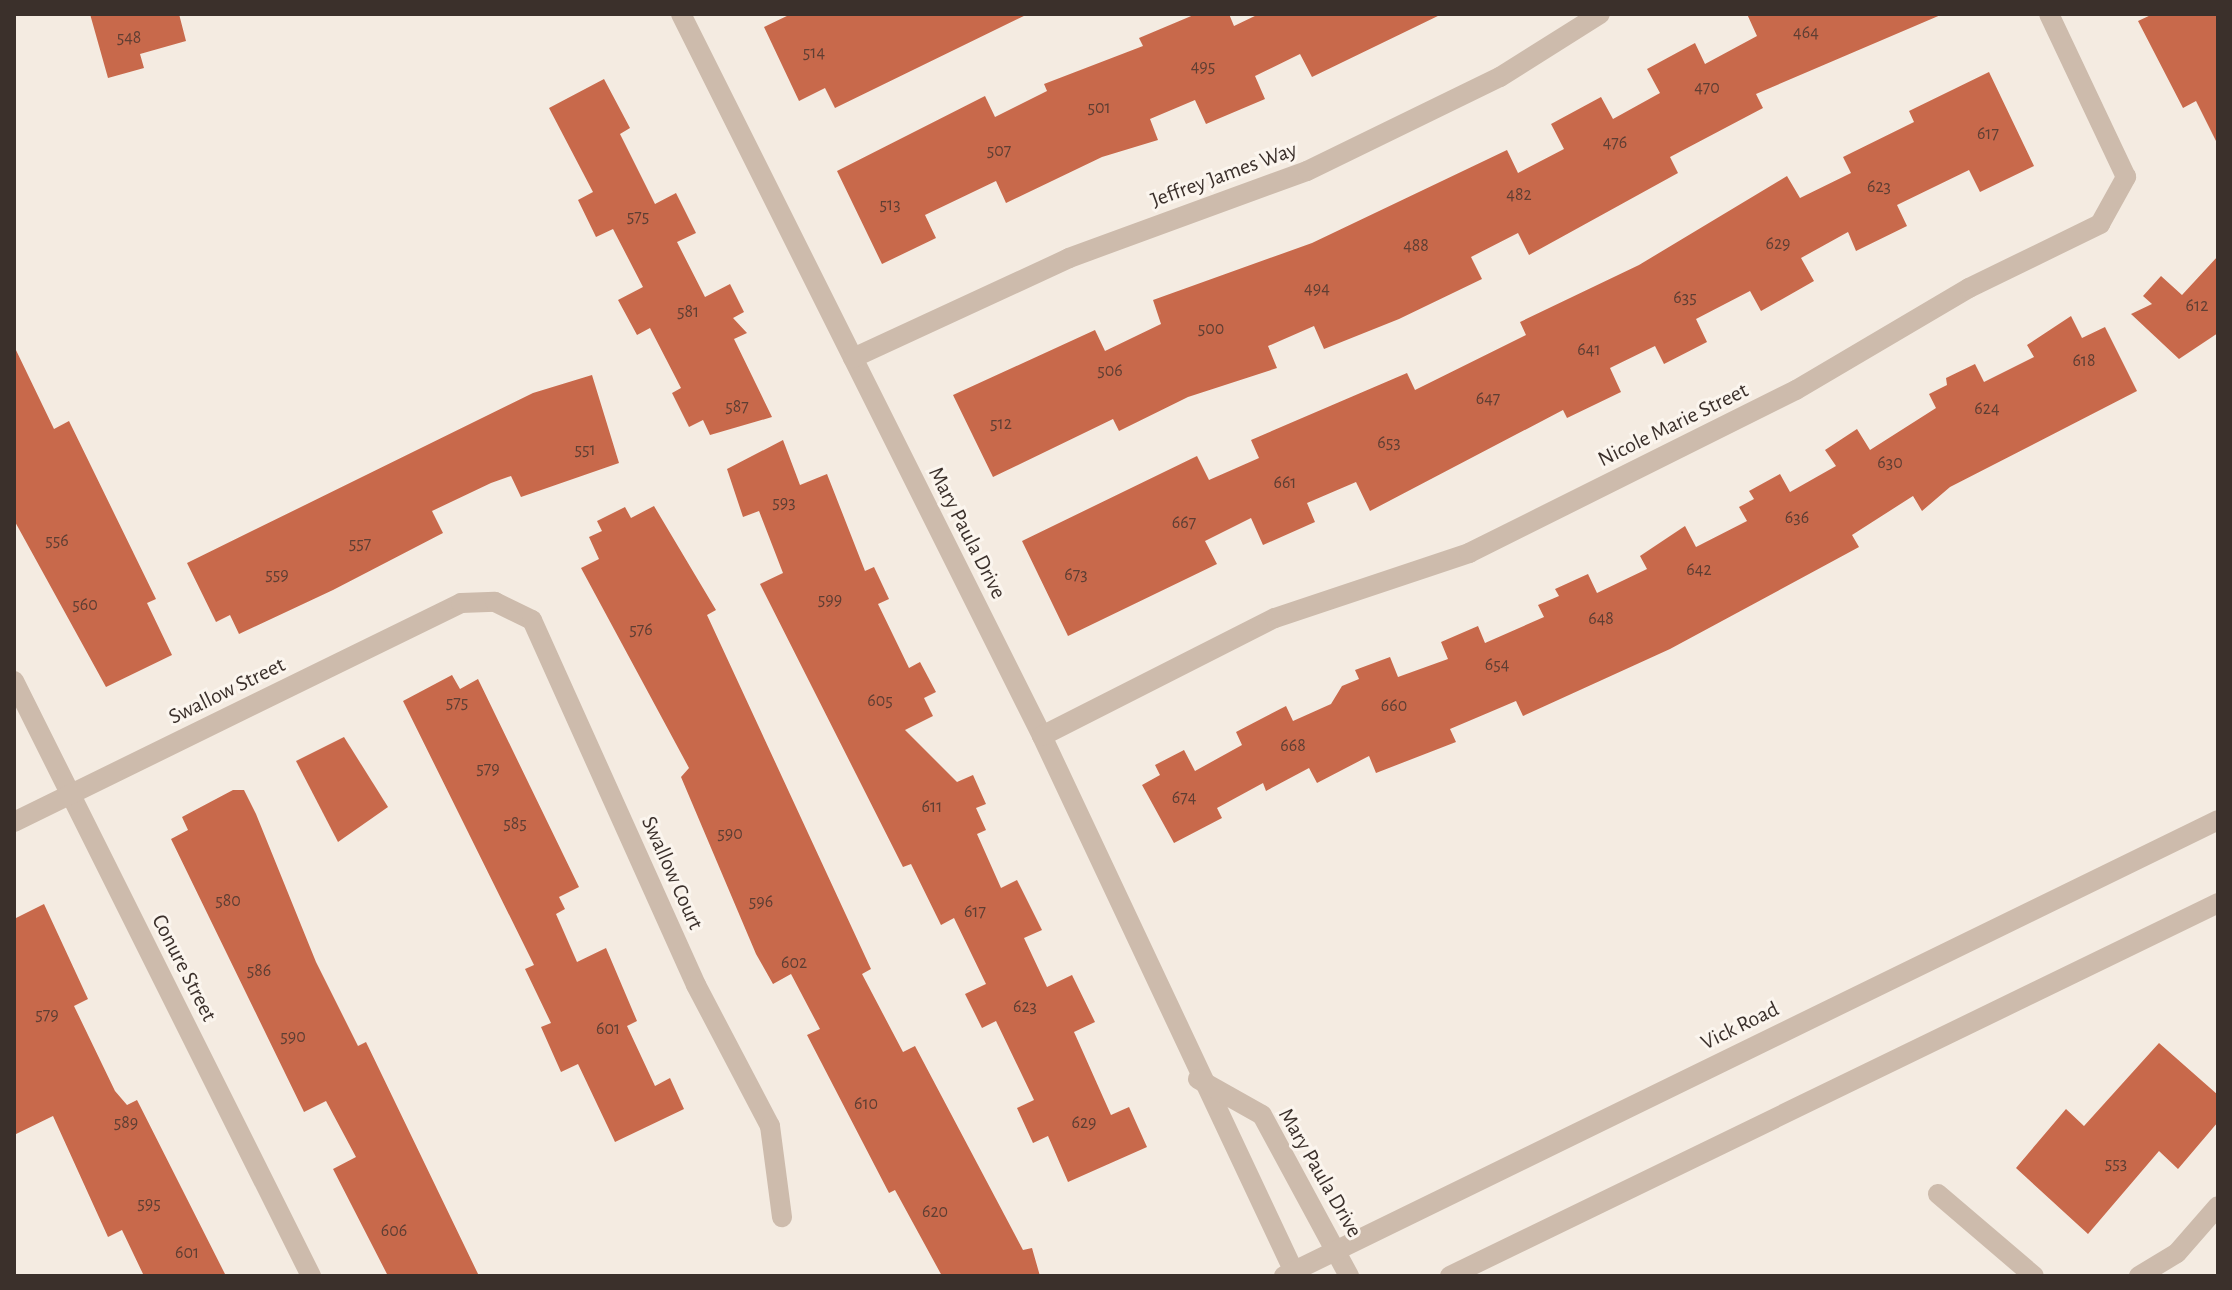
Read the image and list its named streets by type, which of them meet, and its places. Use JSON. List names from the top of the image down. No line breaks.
{"streets":{"street":["Jeffrey James Way","Nicole Marie Street","Mary Paula Drive","Swallow Street","Swallow Court","Conure Street","Vick Road"]},"crossings":[["Jeffrey James Way","Mary Paula Drive"],["Nicole Marie Street","Mary Paula Drive"],["Mary Paula Drive","Vick Road"],["Swallow Street","Swallow Court"],["Swallow Street","Conure Street"]],"house_numbers":["464","548","514","495","470","501","617","476","507","623","482","513","575","629","488","494","635","612","581","500","641","618","506","647","587","624","512","653","551","630","661","593","636","667","556","557","642","559","673","599","560","648","576","654","605","575","660","668","579","674","611","585","590","580","596","617","602","586","623","579","601","590","610","589","629","553","595","620","606","601"]}
